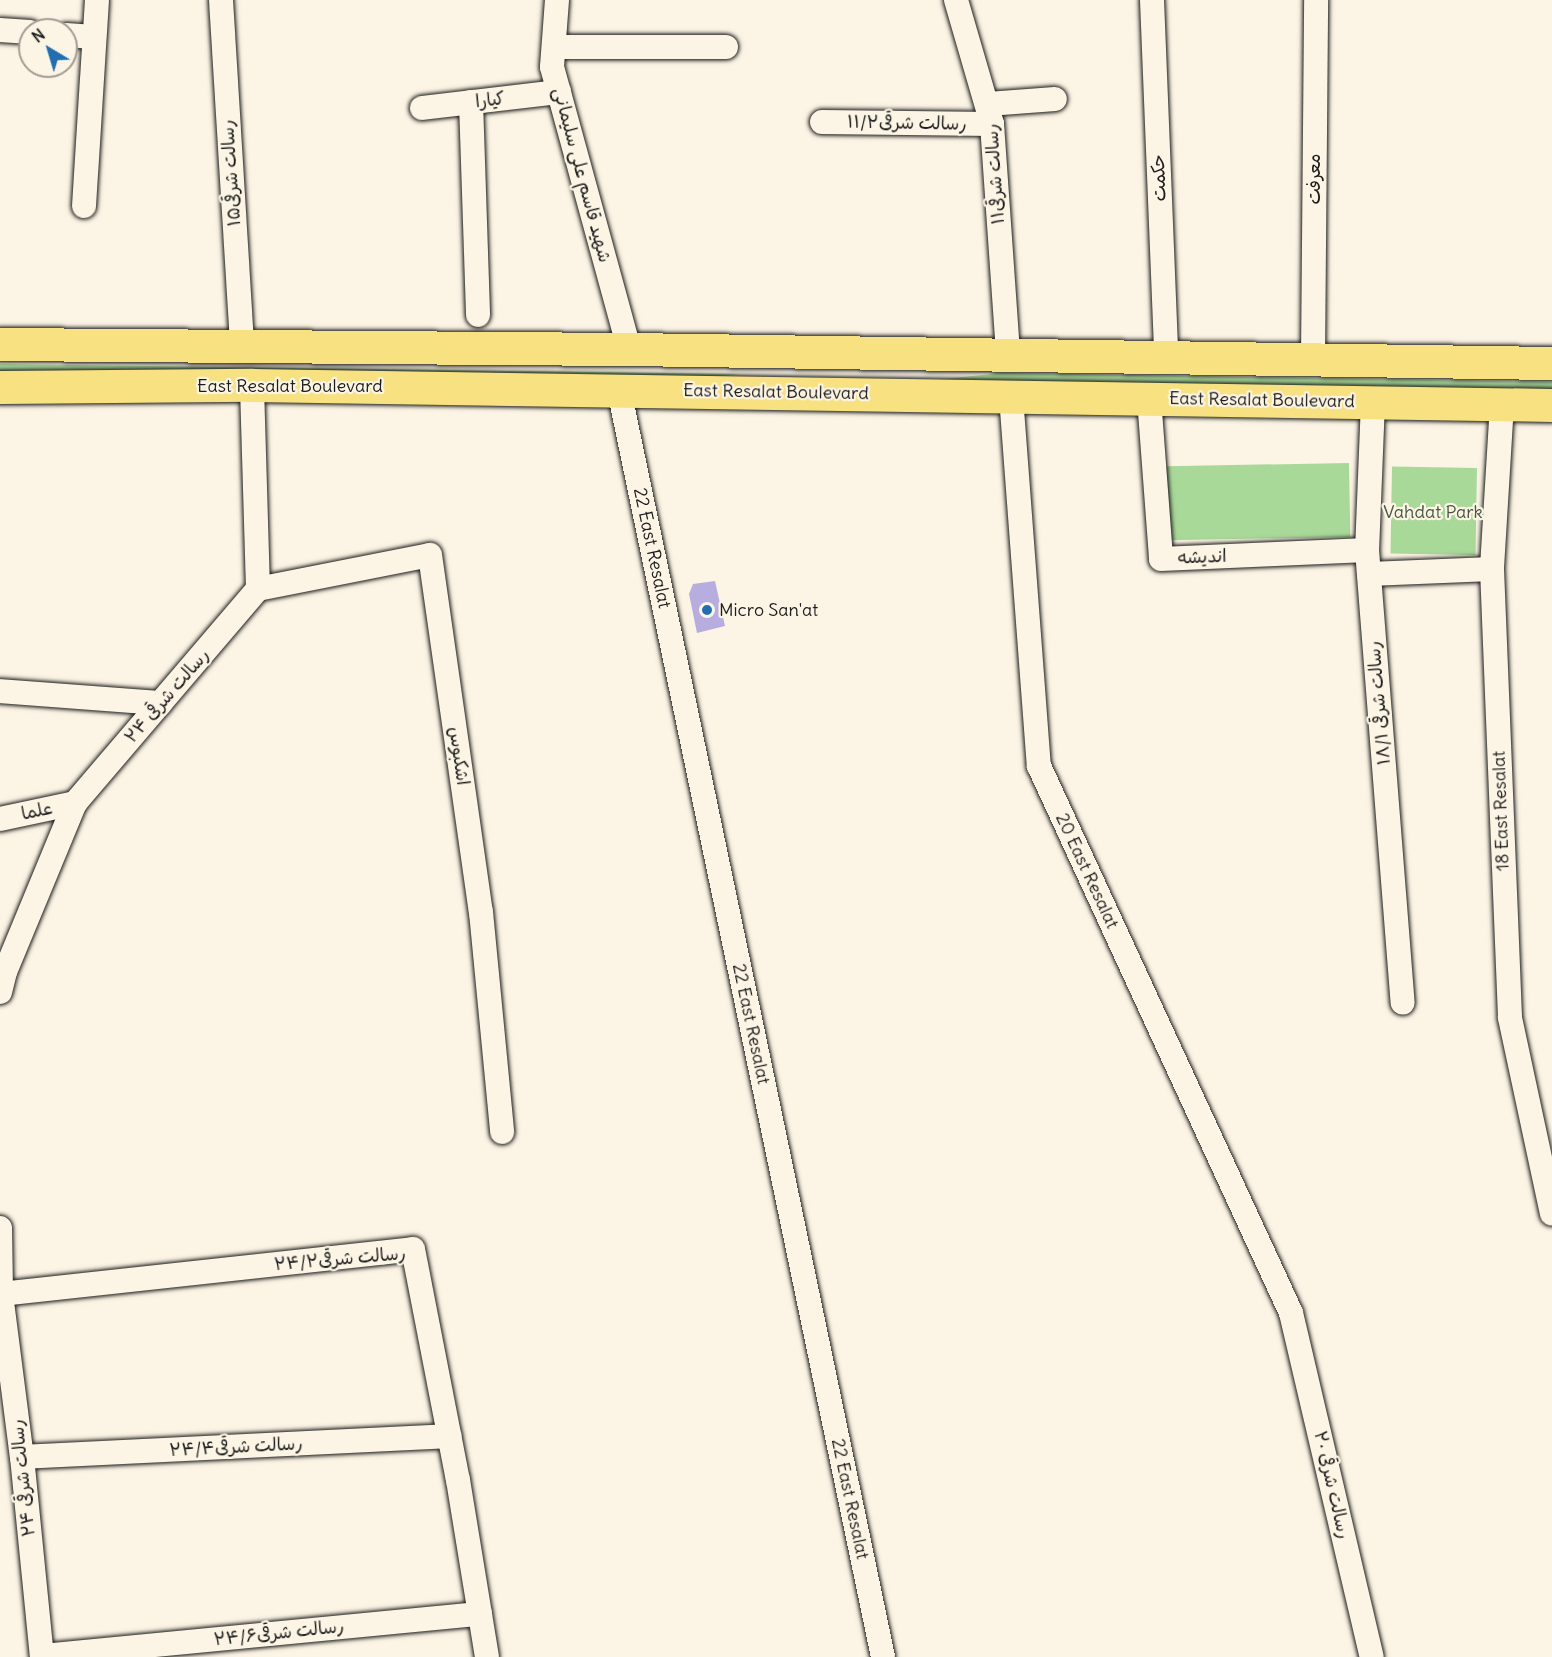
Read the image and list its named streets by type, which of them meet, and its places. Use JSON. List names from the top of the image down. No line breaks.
{"streets":{"main road":["East Resalat Boulevard"],"street":["کیارا","رسالت شرقی۱۱/۲","رسالت شرقی۱۵","رسالت شرقی۱۱","شهید قاسم علی سلیمانی","حکمت","معرفت","22 East Resalat","اندیشه","رسالت شرقی ۲۴","رسالت شرقی ۱۸/۱","اشکبوس","علما","18 East Resalat","20 East Resalat","رسالت شرقی۲۴/۲","رسالت شرقی۲۴/۴","رسالت شرقی۲۴/۶"]},"crossings":[["کیارا","شهید قاسم علی سلیمانی"],["رسالت شرقی۱۱/۲","رسالت شرقی۱۱"],["East Resalat Boulevard","22 East Resalat"],["East Resalat Boulevard","اندیشه"],["East Resalat Boulevard","رسالت شرقی ۱۸/۱"],["East Resalat Boulevard","18 East Resalat"],["East Resalat Boulevard","20 East Resalat"],["اندیشه","رسالت شرقی ۱۸/۱"],["رسالت شرقی ۲۴","اشکبوس"],["رسالت شرقی ۲۴","علما"],["رسالت شرقی ۲۴","رسالت شرقی۲۴/۲"],["رسالت شرقی ۲۴","رسالت شرقی۲۴/۴"],["رسالت شرقی ۲۴","رسالت شرقی۲۴/۶"],["رسالت شرقی۲۴/۲","رسالت شرقی۲۴/۴"],["رسالت شرقی۲۴/۲","رسالت شرقی۲۴/۶"]],"parks":["Vahdat Park"],"places":["Micro San'at"],"north":"top left"}
